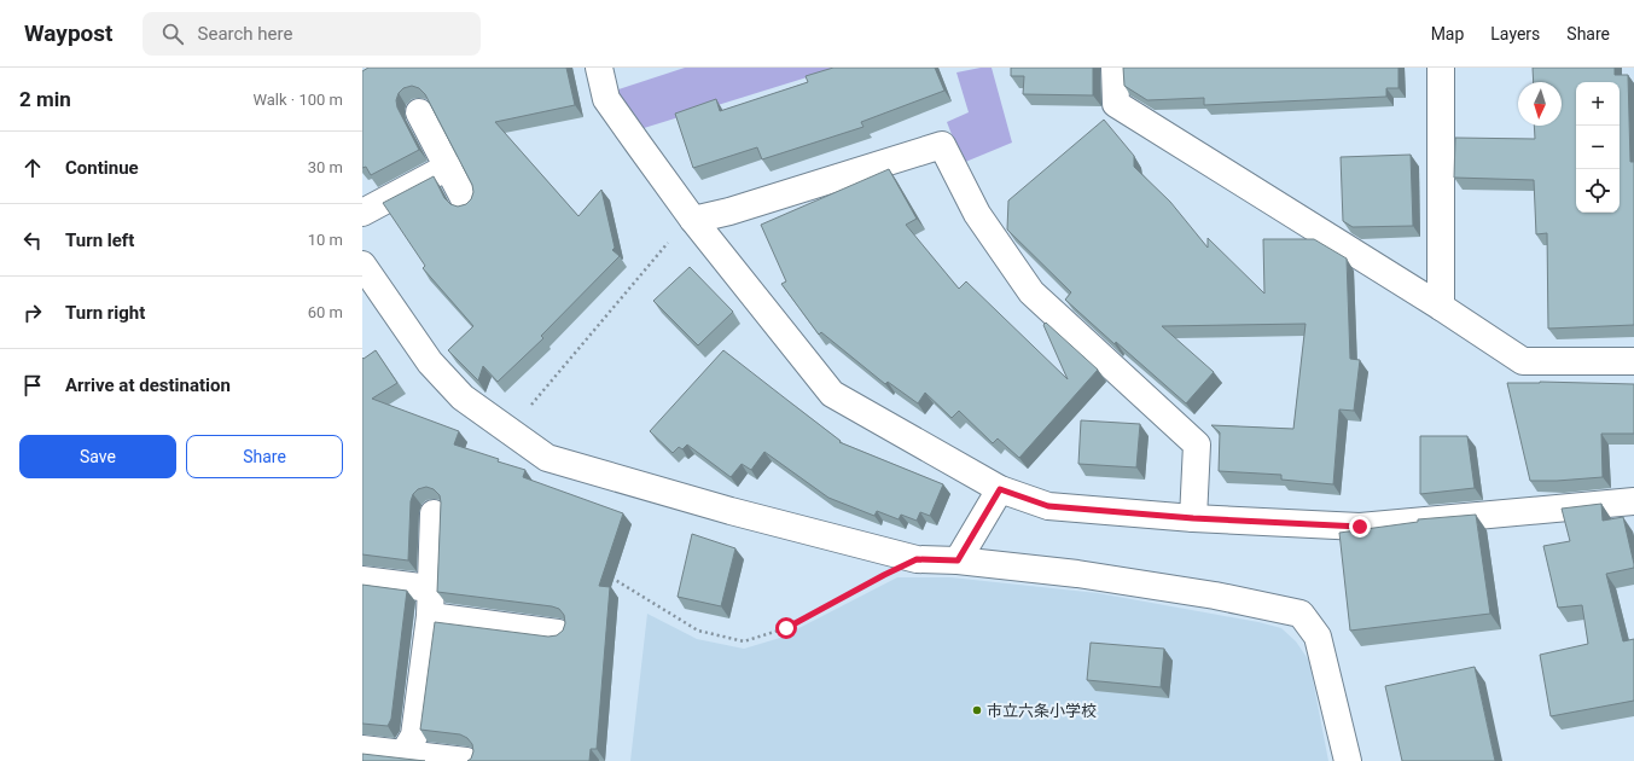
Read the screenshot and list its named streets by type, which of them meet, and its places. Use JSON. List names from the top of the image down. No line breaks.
{"places":["市立六条小学校"],"north":"bottom","page":{"header":"Waypost","search":"Search here","nav":["Map","Layers","Share"],"heading":["2 min","Walk · 100 m"],"map_buttons":["+","−"],"list":[["Continue","30 m"],["Turn left","10 m"],["Turn right","60 m"],"Arrive at destination"],"buttons":["Save","Share"]}}
